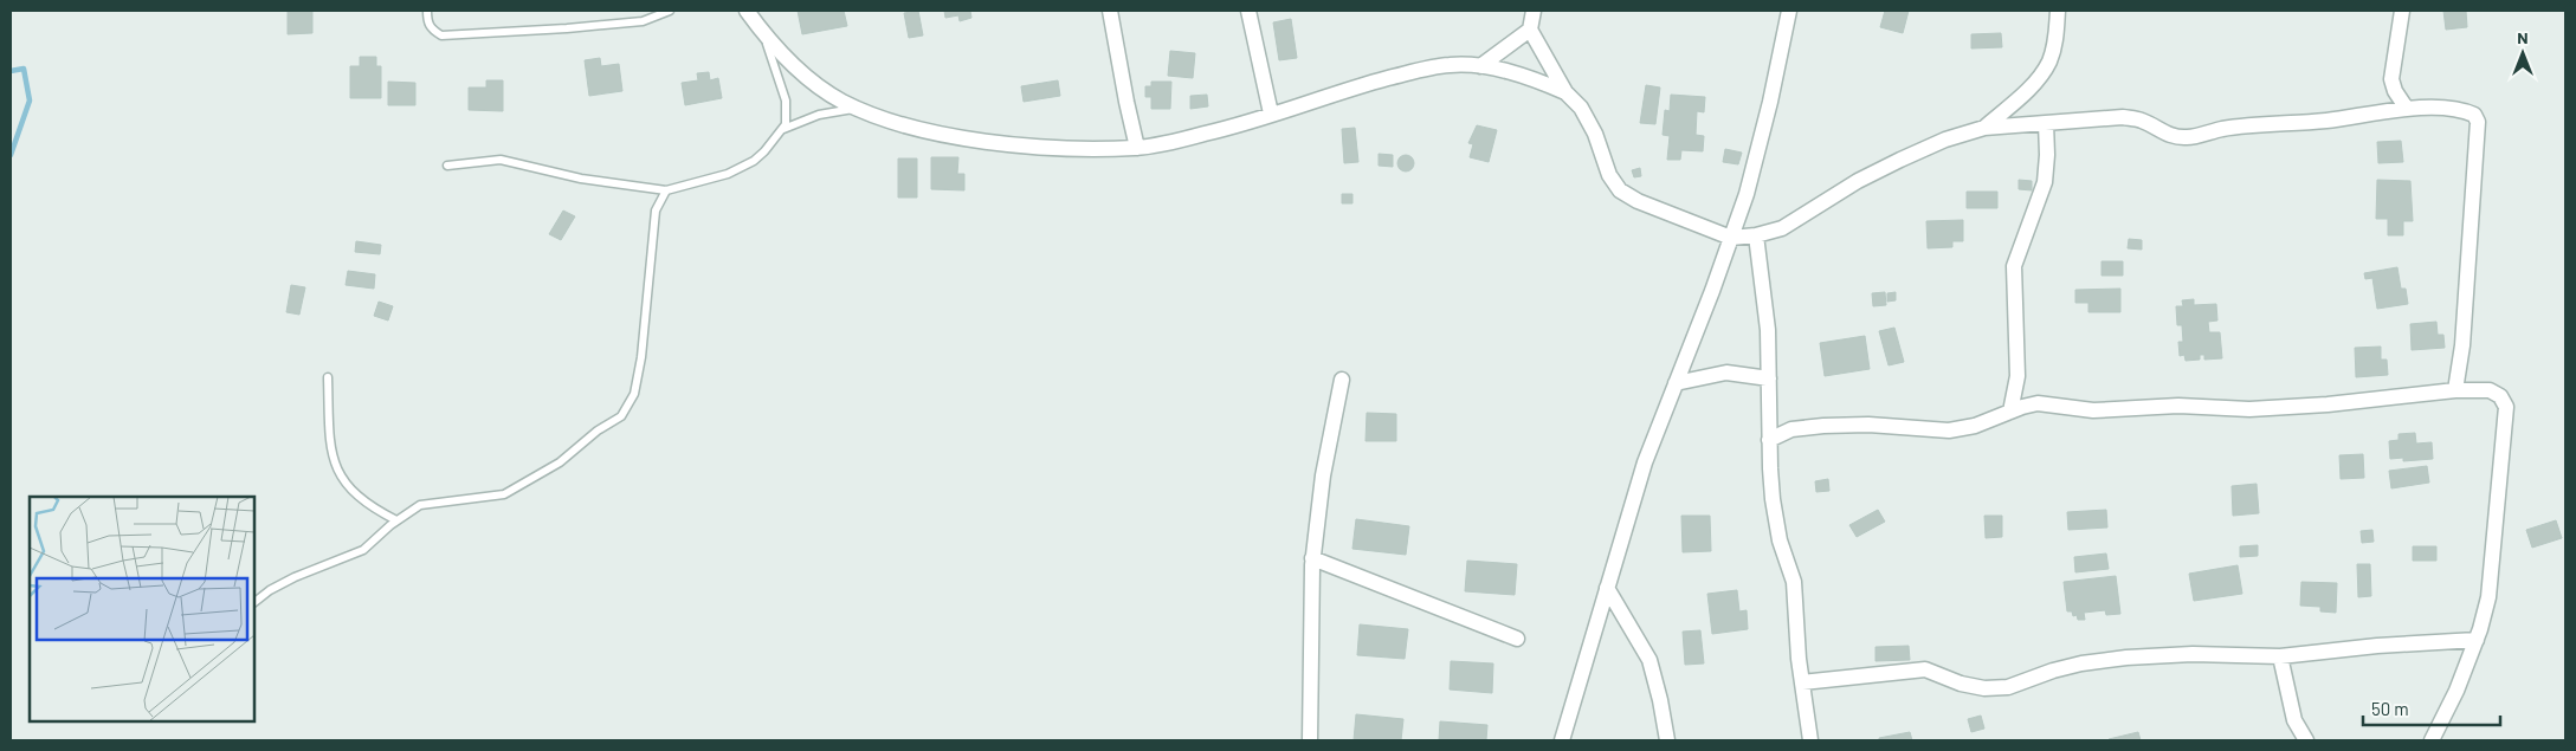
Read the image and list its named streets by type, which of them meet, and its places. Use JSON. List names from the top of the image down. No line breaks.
{"scale_bar":"50 m","north":"top"}
